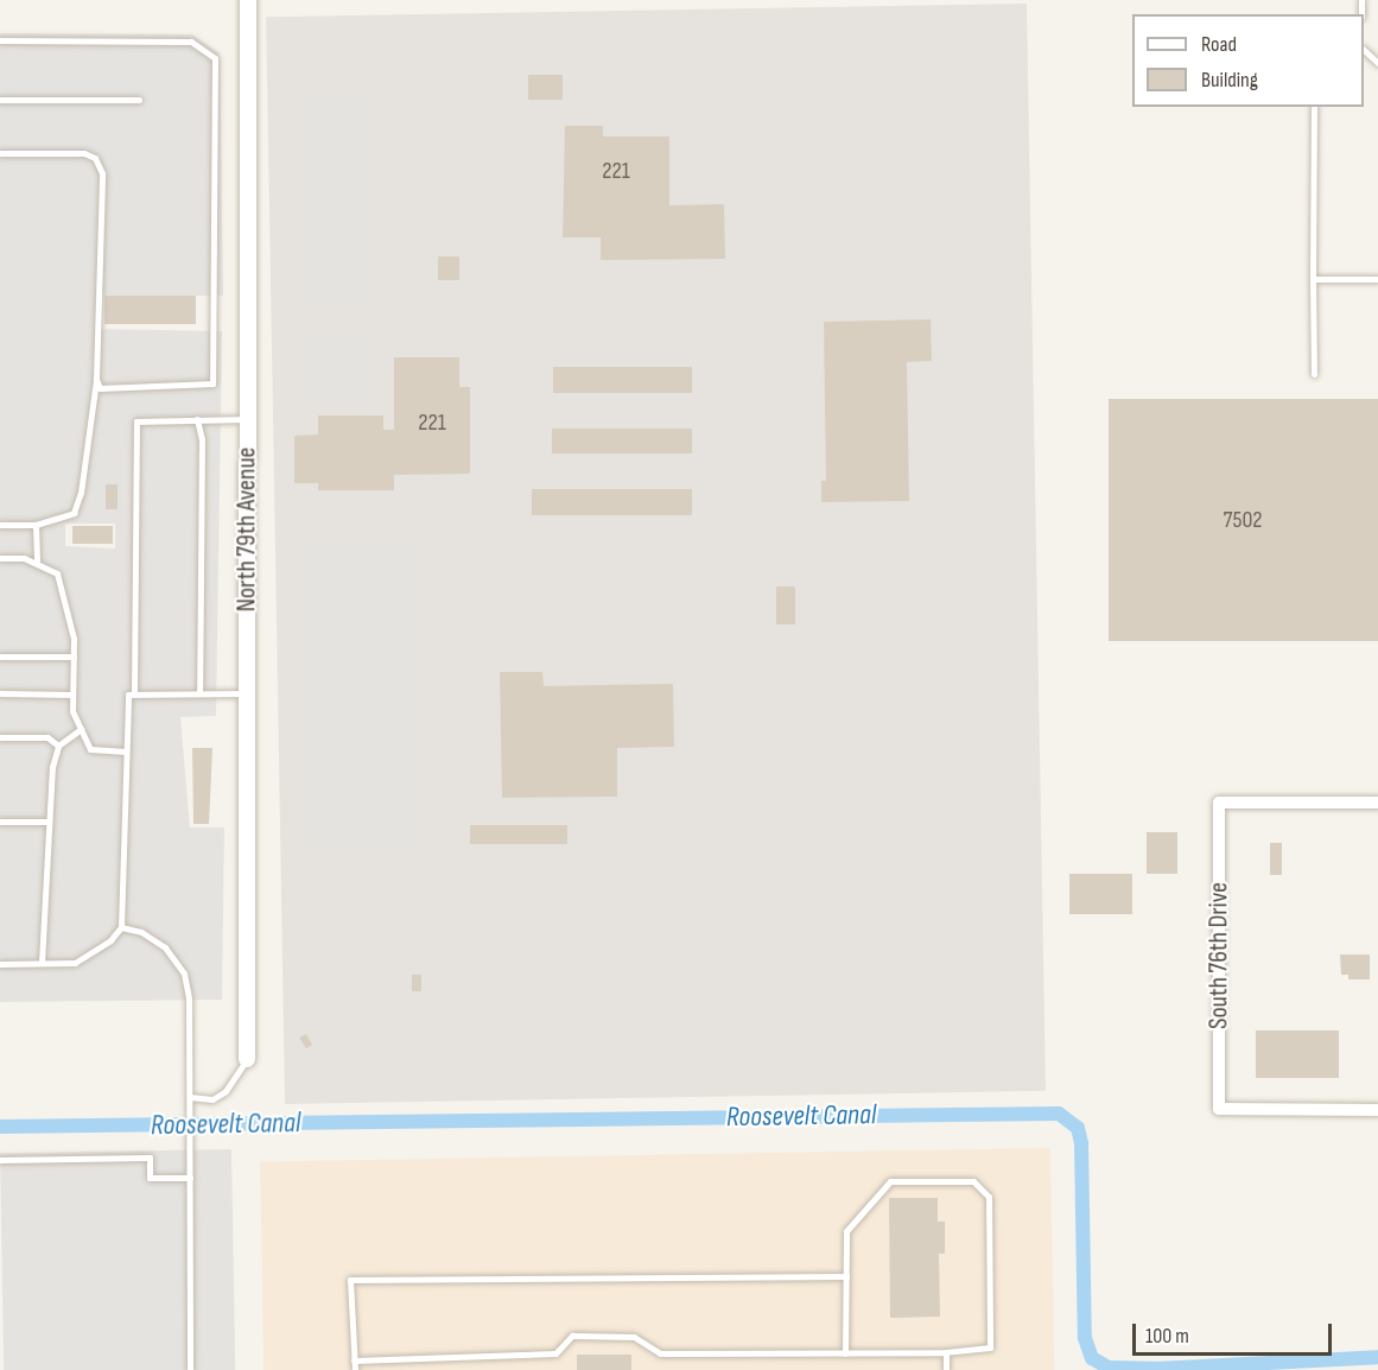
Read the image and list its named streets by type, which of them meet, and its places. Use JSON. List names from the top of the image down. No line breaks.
{"streets":{"street":["North 79th Avenue","South 76th Drive"]},"water":["Roosevelt Canal"],"house_numbers":["221","221","7502"],"legend":["Road","Building"],"scale_bar":"100 m"}
